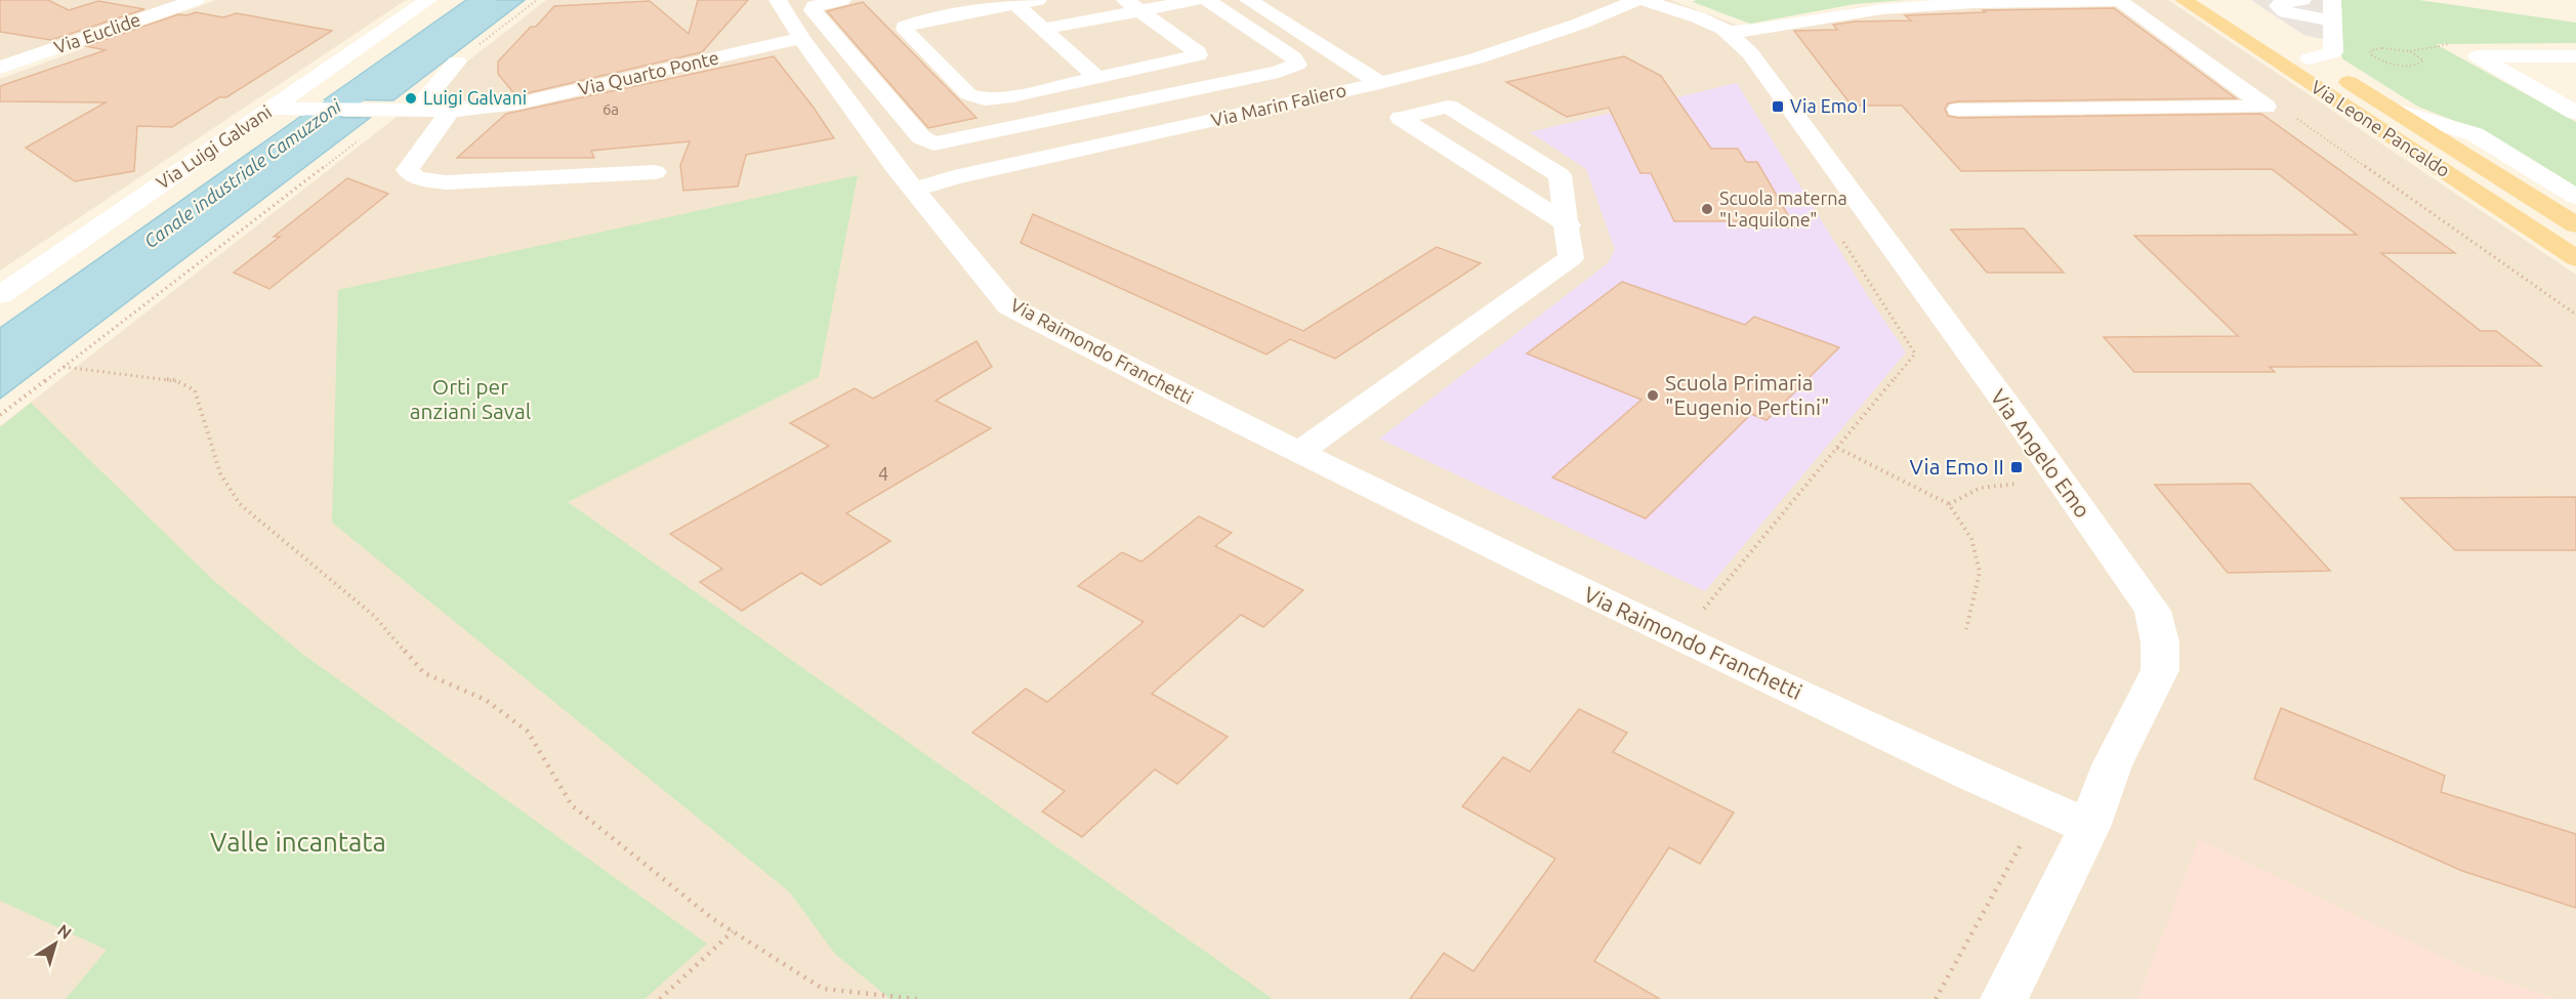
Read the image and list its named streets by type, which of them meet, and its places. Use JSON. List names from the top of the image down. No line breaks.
{"streets":{"main road":["Via Leone Pancaldo"],"street":["Via Euclide","Via Quarto Ponte","Via Marin Faliero","Via Luigi Galvani","Via Raimondo Franchetti","Via Angelo Emo"]},"crossings":[["Via Quarto Ponte","Via Luigi Galvani"],["Via Quarto Ponte","Via Raimondo Franchetti"],["Via Marin Faliero","Via Raimondo Franchetti"],["Via Raimondo Franchetti","Via Angelo Emo"]],"water":["Canale industriale Camuzzoni"],"parks":["Orti per anziani Saval","Valle incantata"],"places":{"other":["Luigi Galvani","Scuola materna \"L'aquilone\"","Scuola Primaria \"Eugenio Pertini\""],"transit":["Via Emo I","Via Emo II"]},"house_numbers":["6a","4"],"north":"top right"}
